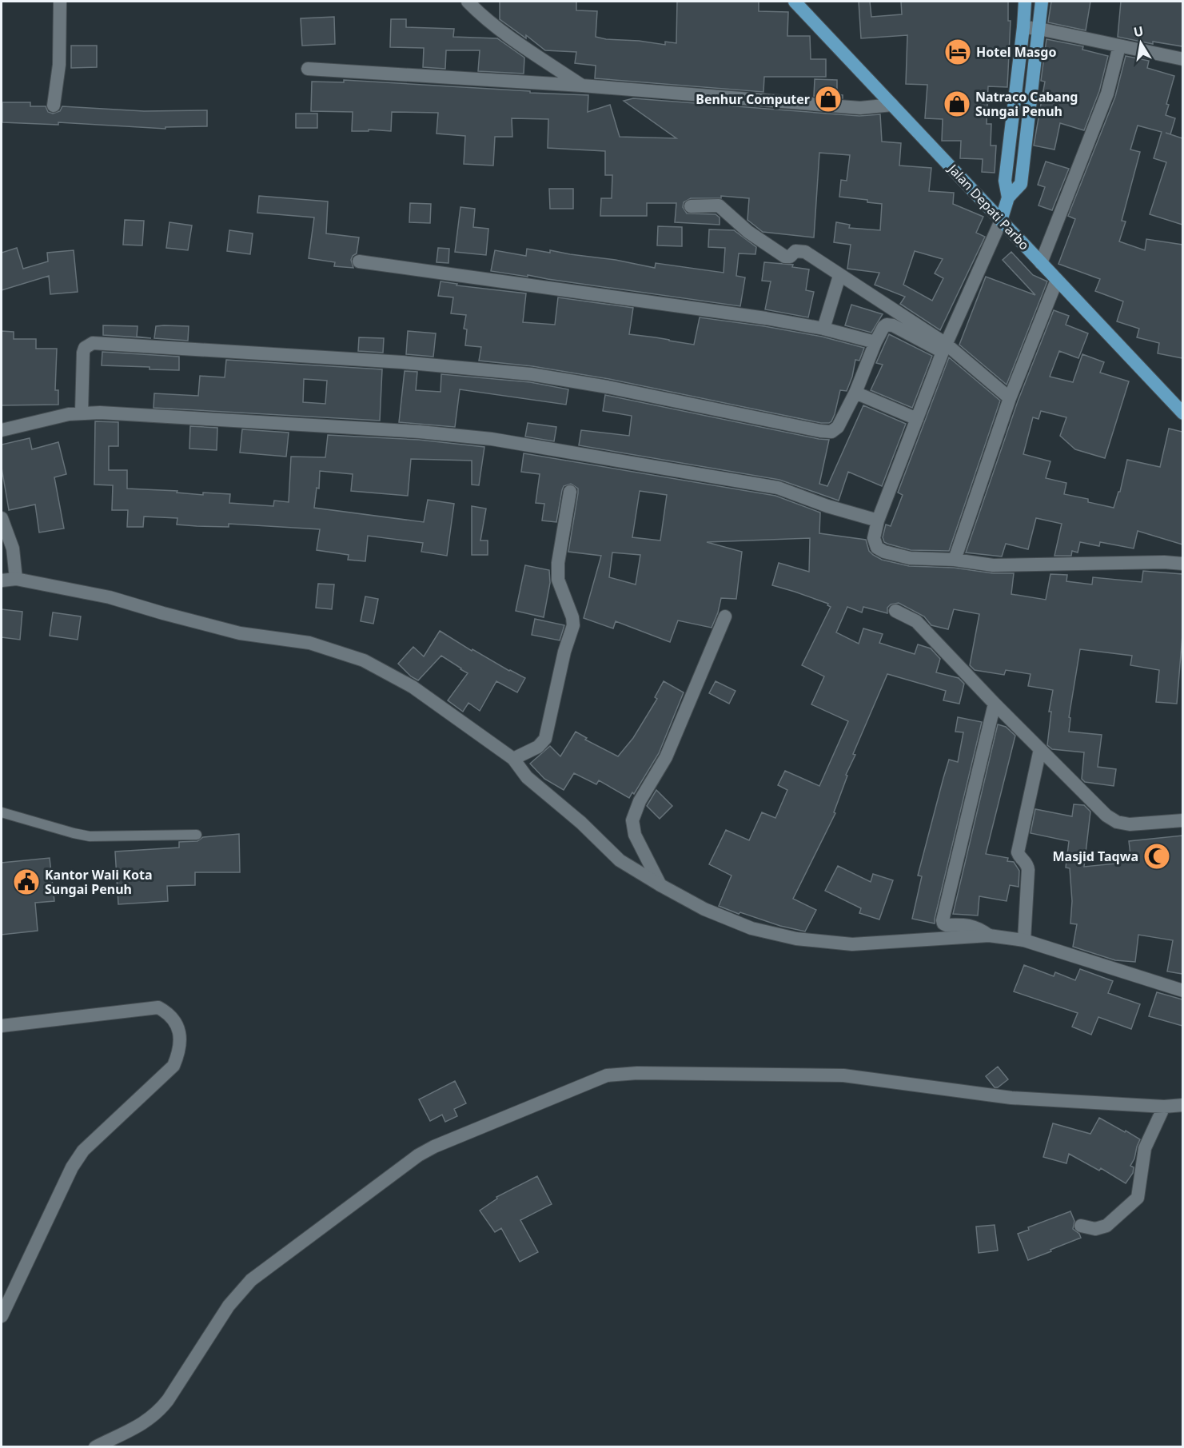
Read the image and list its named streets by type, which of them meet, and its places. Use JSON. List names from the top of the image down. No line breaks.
{"streets":{"main road":["Jalan Depati Parbo"]},"places":{"hotel":["Hotel Masgo"],"shop":["Benhur Computer","Natraco Cabang Sungai Penuh"],"mosque":["Masjid Taqwa"],"public building":["Kantor Wali Kota Sungai Penuh"]},"north":"top"}
